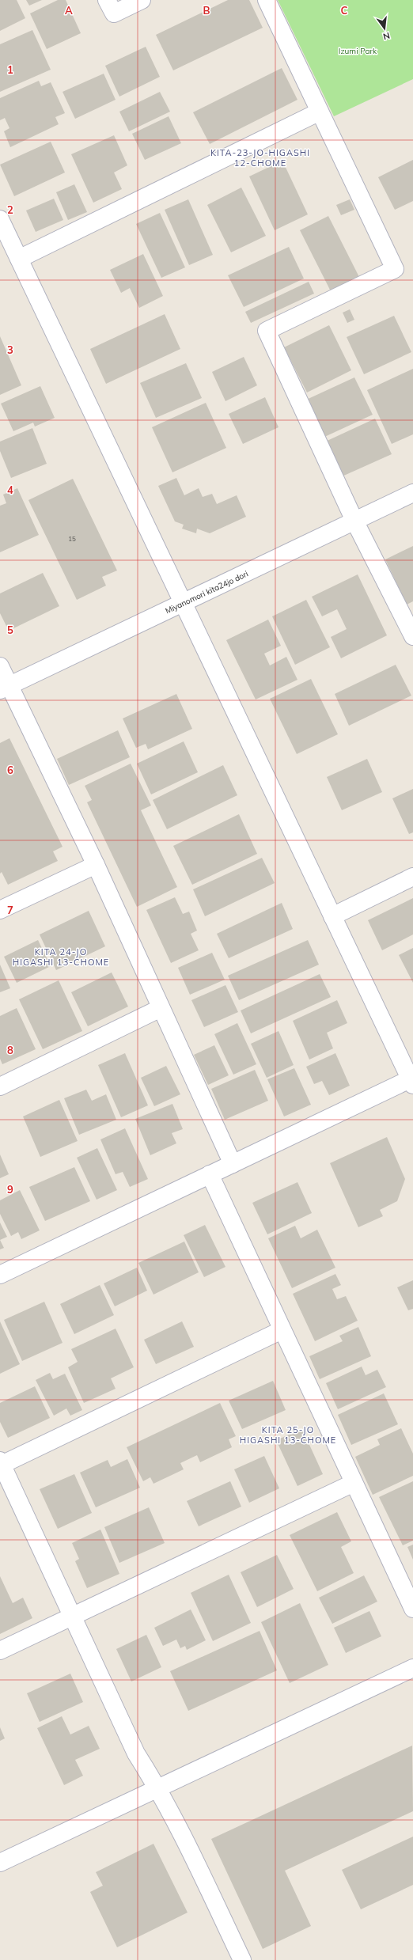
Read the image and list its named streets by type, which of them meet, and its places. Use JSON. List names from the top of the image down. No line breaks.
{"streets":{"street":["Miyanomori kita24jo dori"]},"districts":["KITA-23-JO-HIGASHI 12-CHOME","KITA 24-JO HIGASHI 13-CHOME","KITA 25-JO HIGASHI 13-CHOME"],"parks":["Izumi Park"],"house_numbers":["15"],"north":"bottom","grid":{"columns":["A","B","C"],"rows":["1","2","3","4","5","6","7","8","9"]}}
